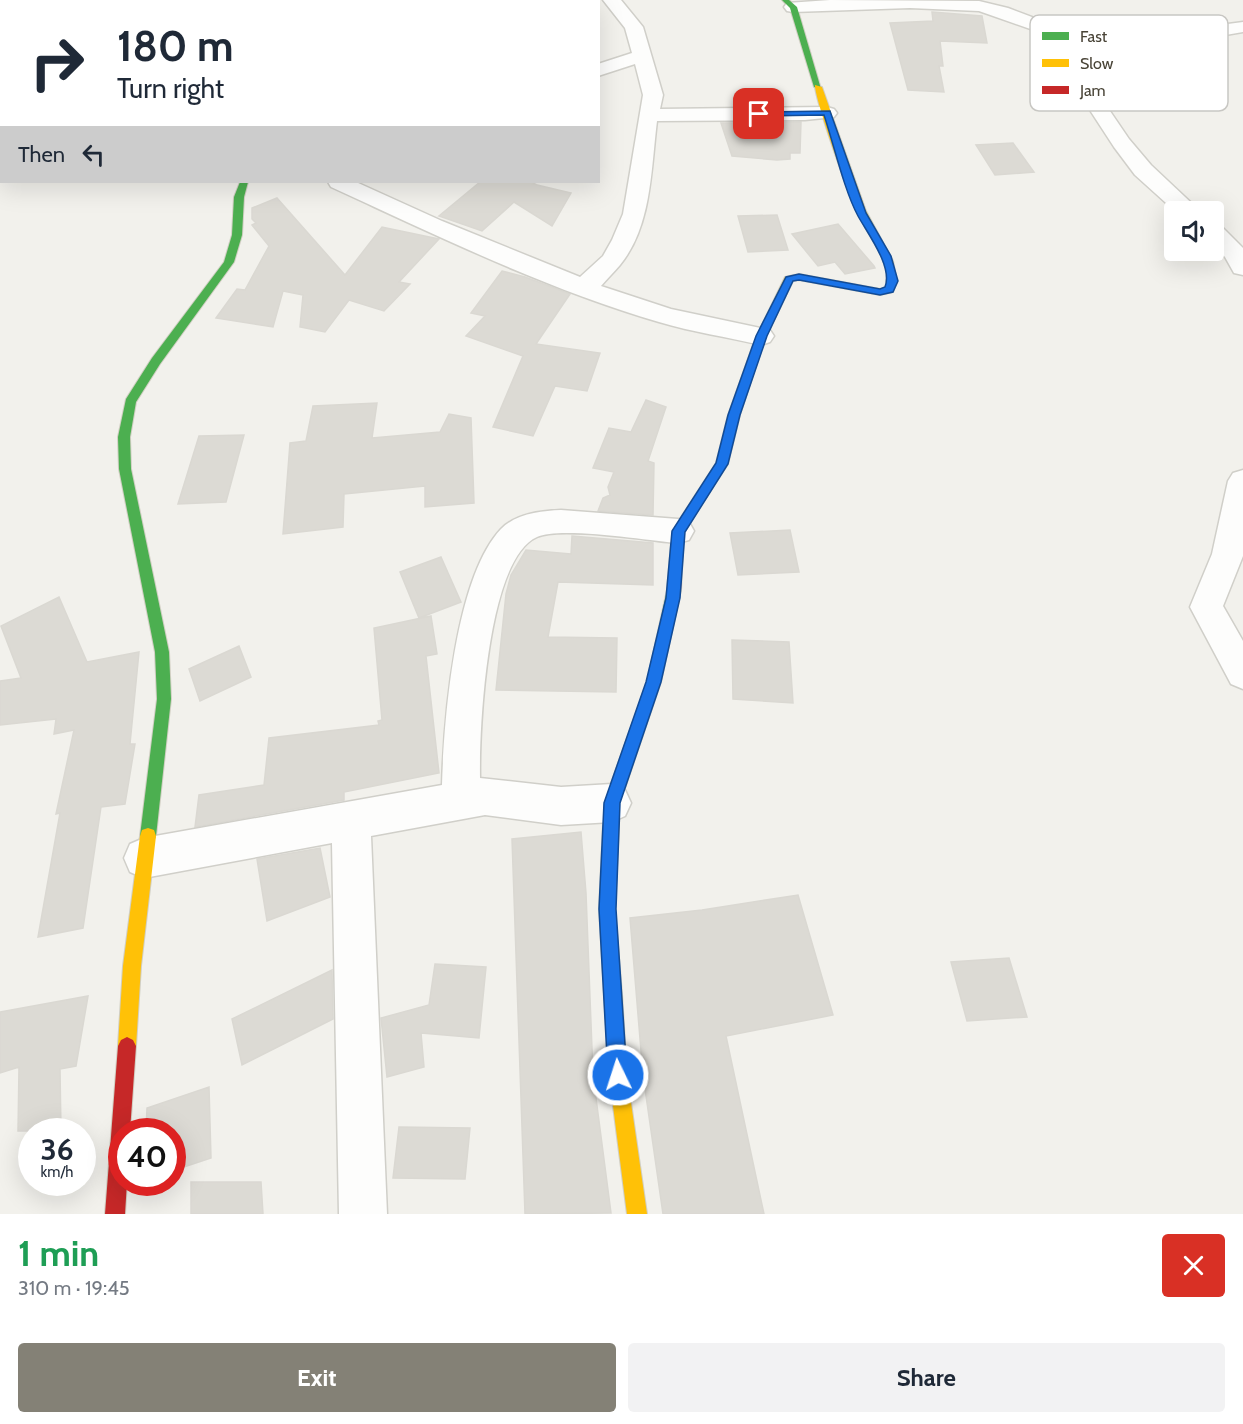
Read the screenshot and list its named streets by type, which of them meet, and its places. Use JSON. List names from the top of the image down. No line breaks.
{"legend":["Fast","Slow","Jam"],"page":{"turn":["180 m","Turn right"],"then":"Then","speed":"36 km/h","limit":"40","heading":["1 min","310 m · 19:45"],"buttons":["Exit","Share"]}}
